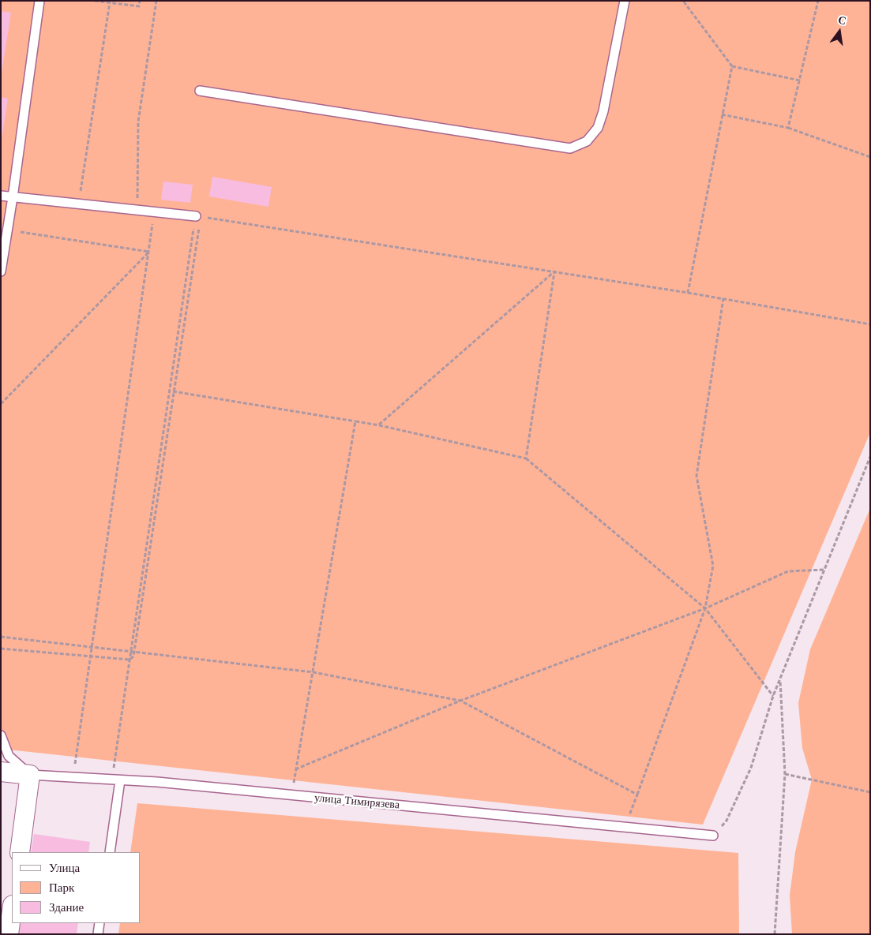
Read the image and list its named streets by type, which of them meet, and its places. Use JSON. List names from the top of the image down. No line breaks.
{"streets":{"street":["улица Тимирязева"]},"legend":["Улица","Парк","Здание"],"north":"top"}
